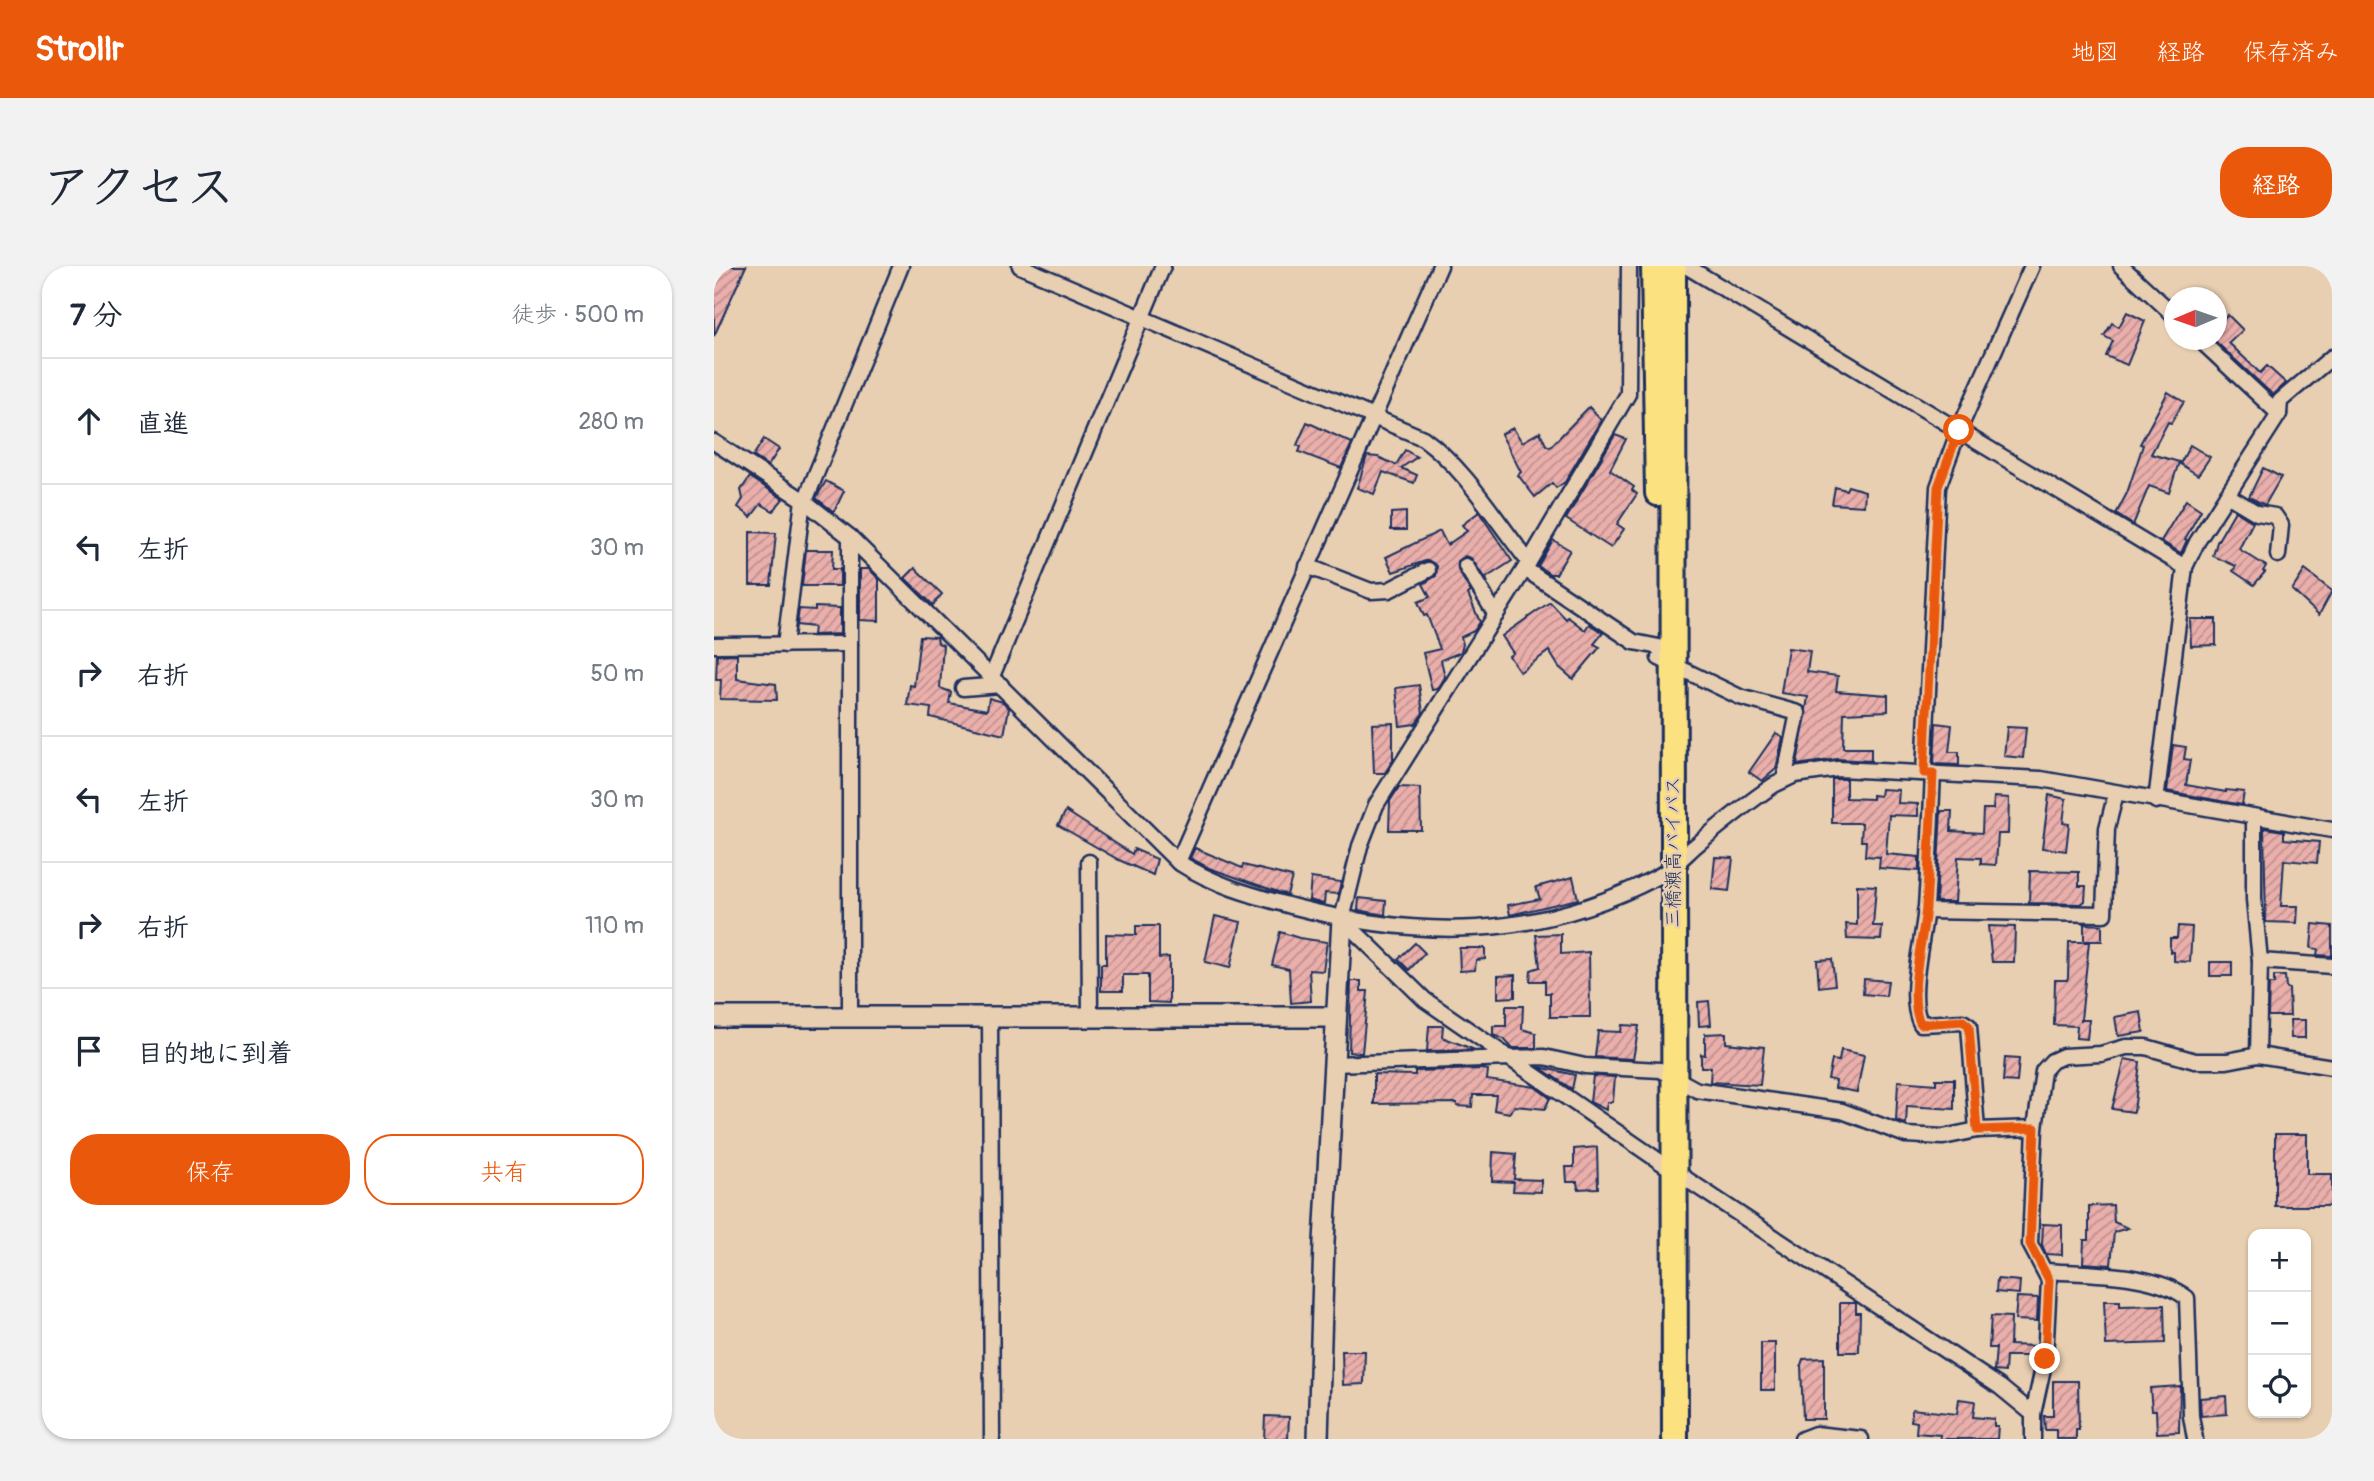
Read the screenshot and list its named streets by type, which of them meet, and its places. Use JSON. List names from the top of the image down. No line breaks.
{"streets":{"highway":["三橋瀬高バイパス"]},"north":"left","page":{"header":"Strollr","nav":["地図","経路","保存済み"],"title":"アクセス","buttons":["経路",["保存","共有"]],"heading":["7 分","徒歩 · 500 m"],"list":[["直進","280 m"],["左折","30 m"],["右折","50 m"],["左折","30 m"],["右折","110 m"],"目的地に到着"],"map_buttons":["+","−"]}}
